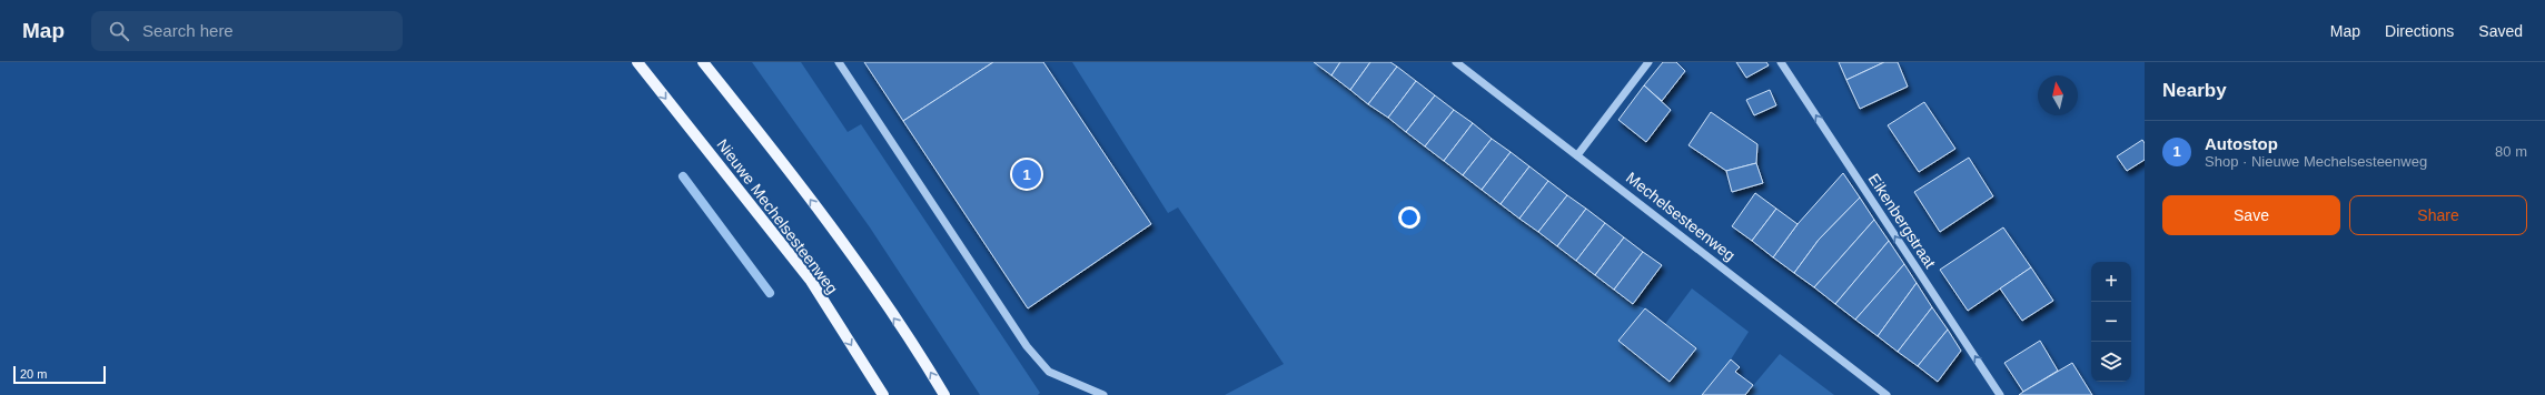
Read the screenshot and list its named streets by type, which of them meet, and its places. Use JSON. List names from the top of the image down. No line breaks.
{"streets":{"main road":["Nieuwe Mechelsesteenweg"],"street":["Mechelsesteenweg","Eikenbergstraat"]},"one_way":["Eikenbergstraat"],"scale_bar":"20 m","north":"top","page":{"header":"Map","search":"Search here","nav":["Map","Directions","Saved"],"heading":"Nearby","list":[{"mark":"1","name":"Autostop","note":"Shop · Nieuwe Mechelsesteenweg","value":"80 m"}],"pins":"1","buttons":["Save","Share"],"map_buttons":["+","−"],"scale":"20 m"}}
